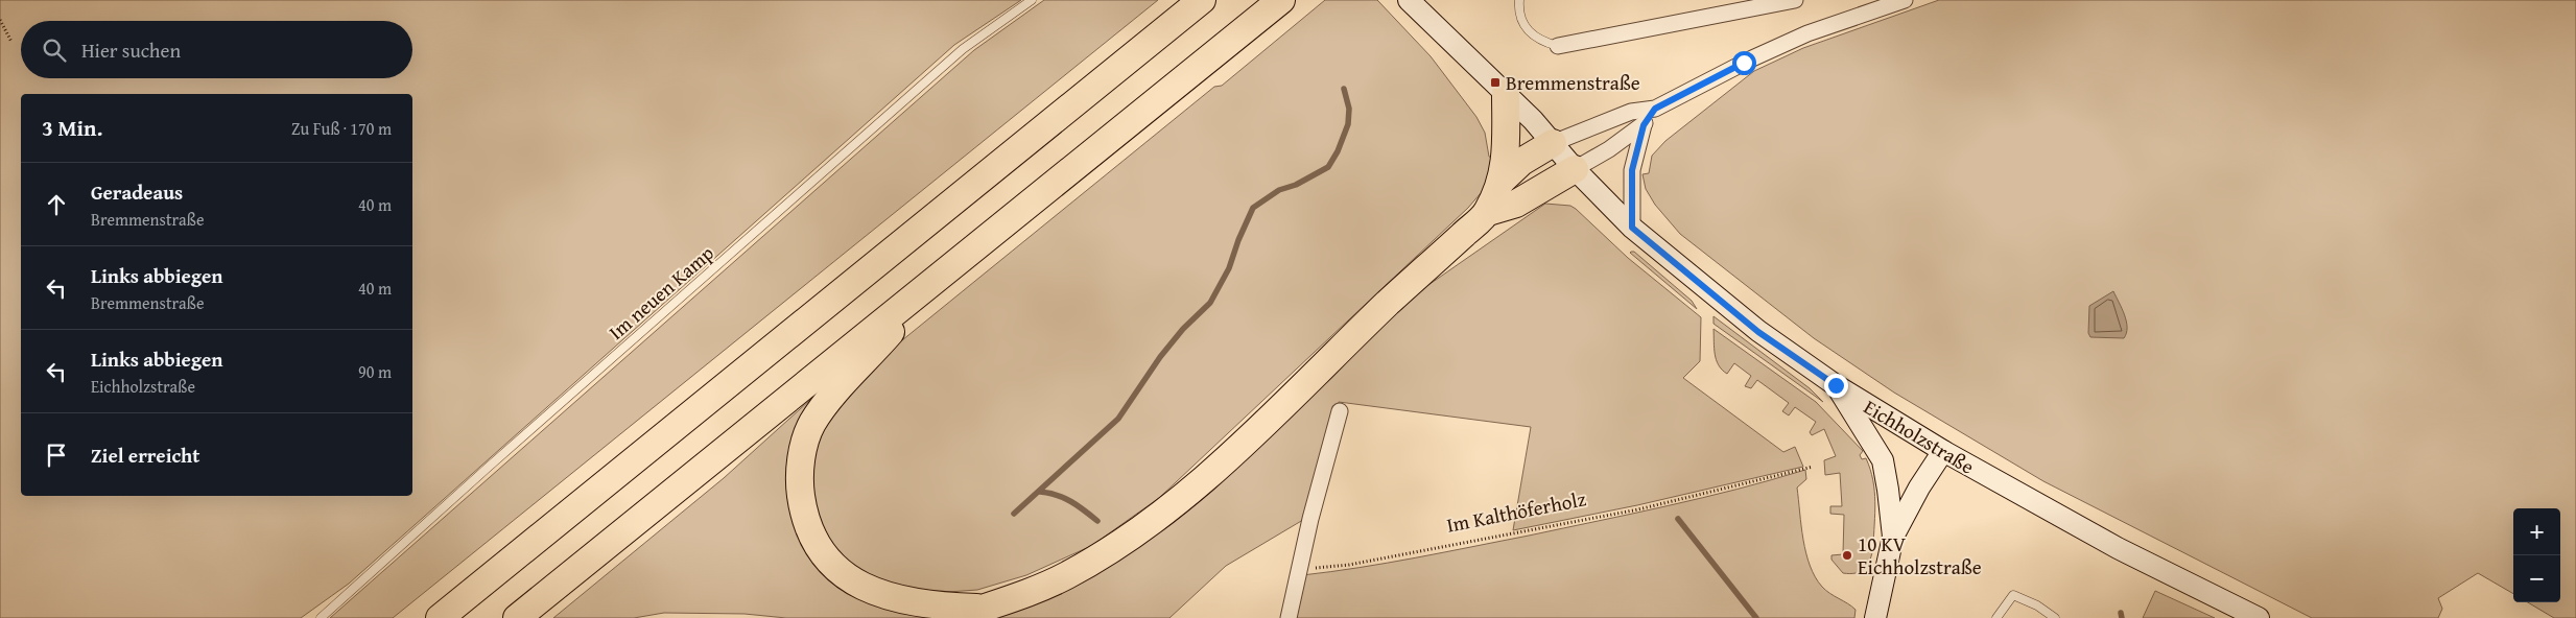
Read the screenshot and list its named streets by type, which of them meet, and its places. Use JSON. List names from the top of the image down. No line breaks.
{"streets":{"main road":["Eichholzstraße"],"lane":["Im neuen Kamp"],"path":["Im Kalthöferholz"]},"places":{"transit":["Bremmenstraße"],"other":["10 KV Eichholzstraße"]},"page":{"search":"Hier suchen","heading":["3 Min.","Zu Fuß · 170 m"],"list":[["Geradeaus","Bremmenstraße","40 m"],["Links abbiegen","Bremmenstraße","40 m"],["Links abbiegen","Eichholzstraße","90 m"],"Ziel erreicht"],"map_buttons":["+","−"]}}
